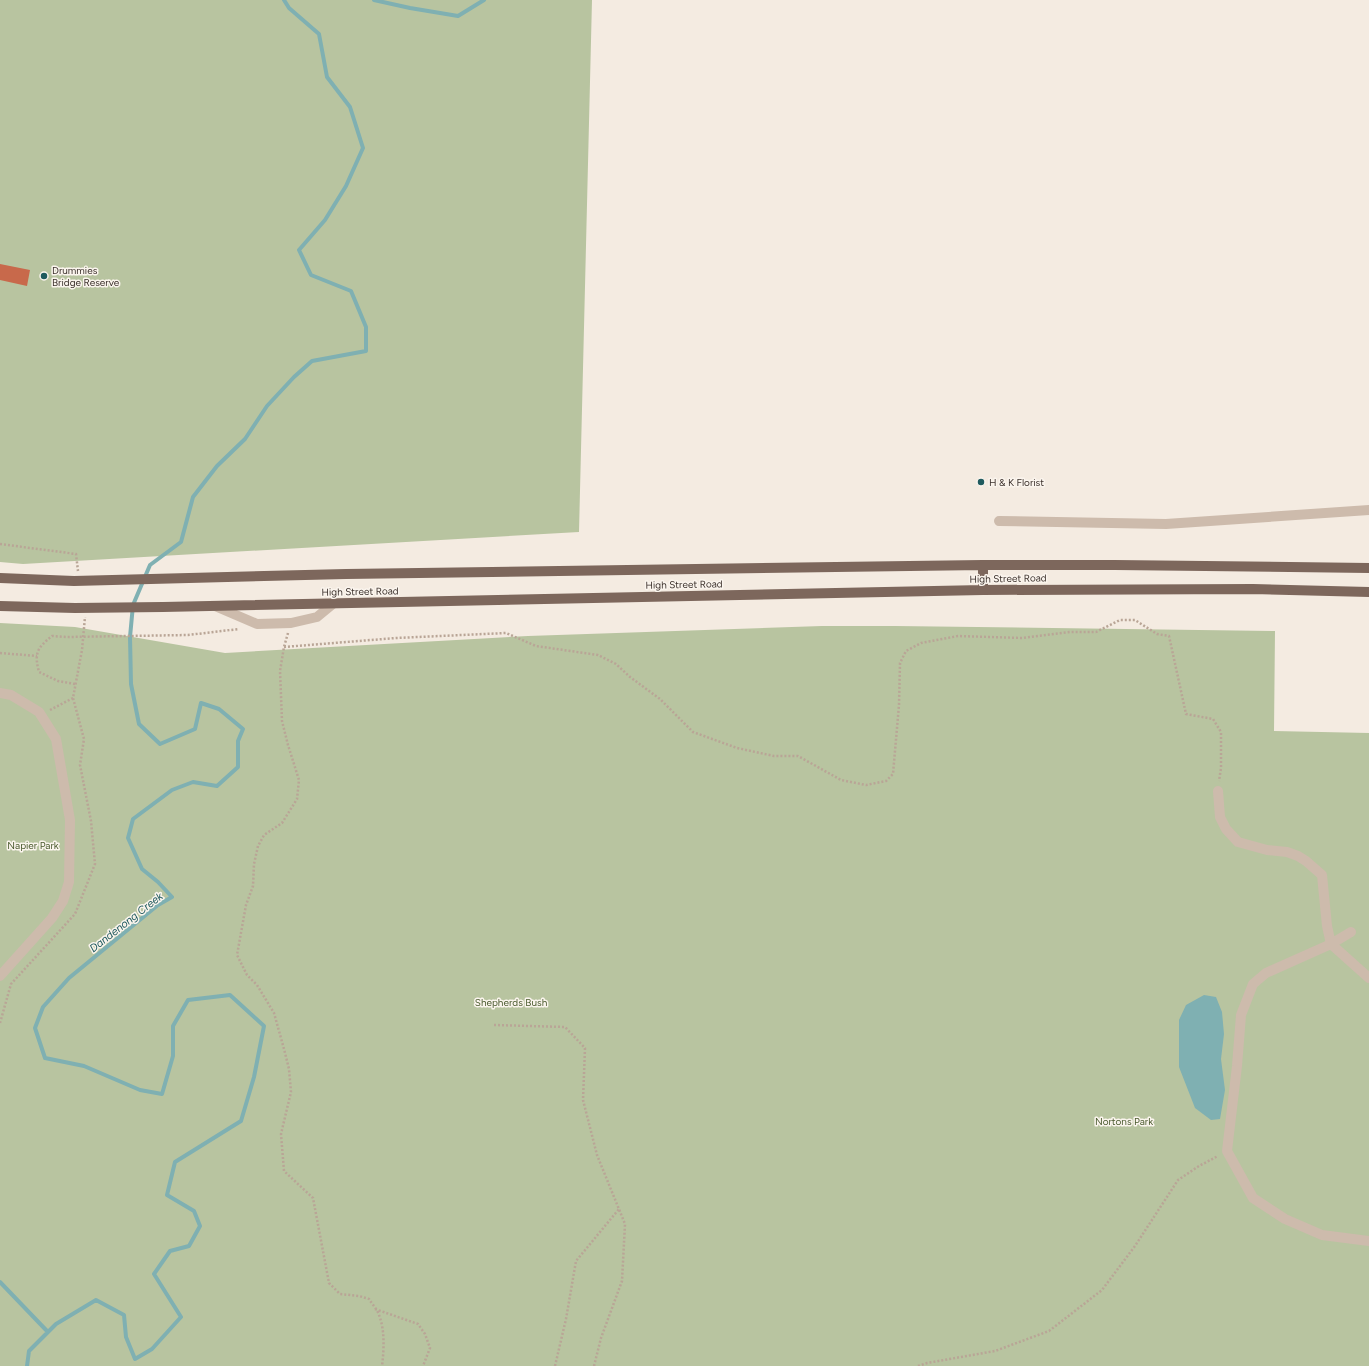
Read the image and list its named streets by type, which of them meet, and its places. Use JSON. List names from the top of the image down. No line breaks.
{"streets":{"main road":["High Street Road"]},"water":["Dandenong Creek"],"parks":["Napier Park","Shepherds Bush","Nortons Park"],"places":["Drummies Bridge Reserve","H & K Florist"]}
